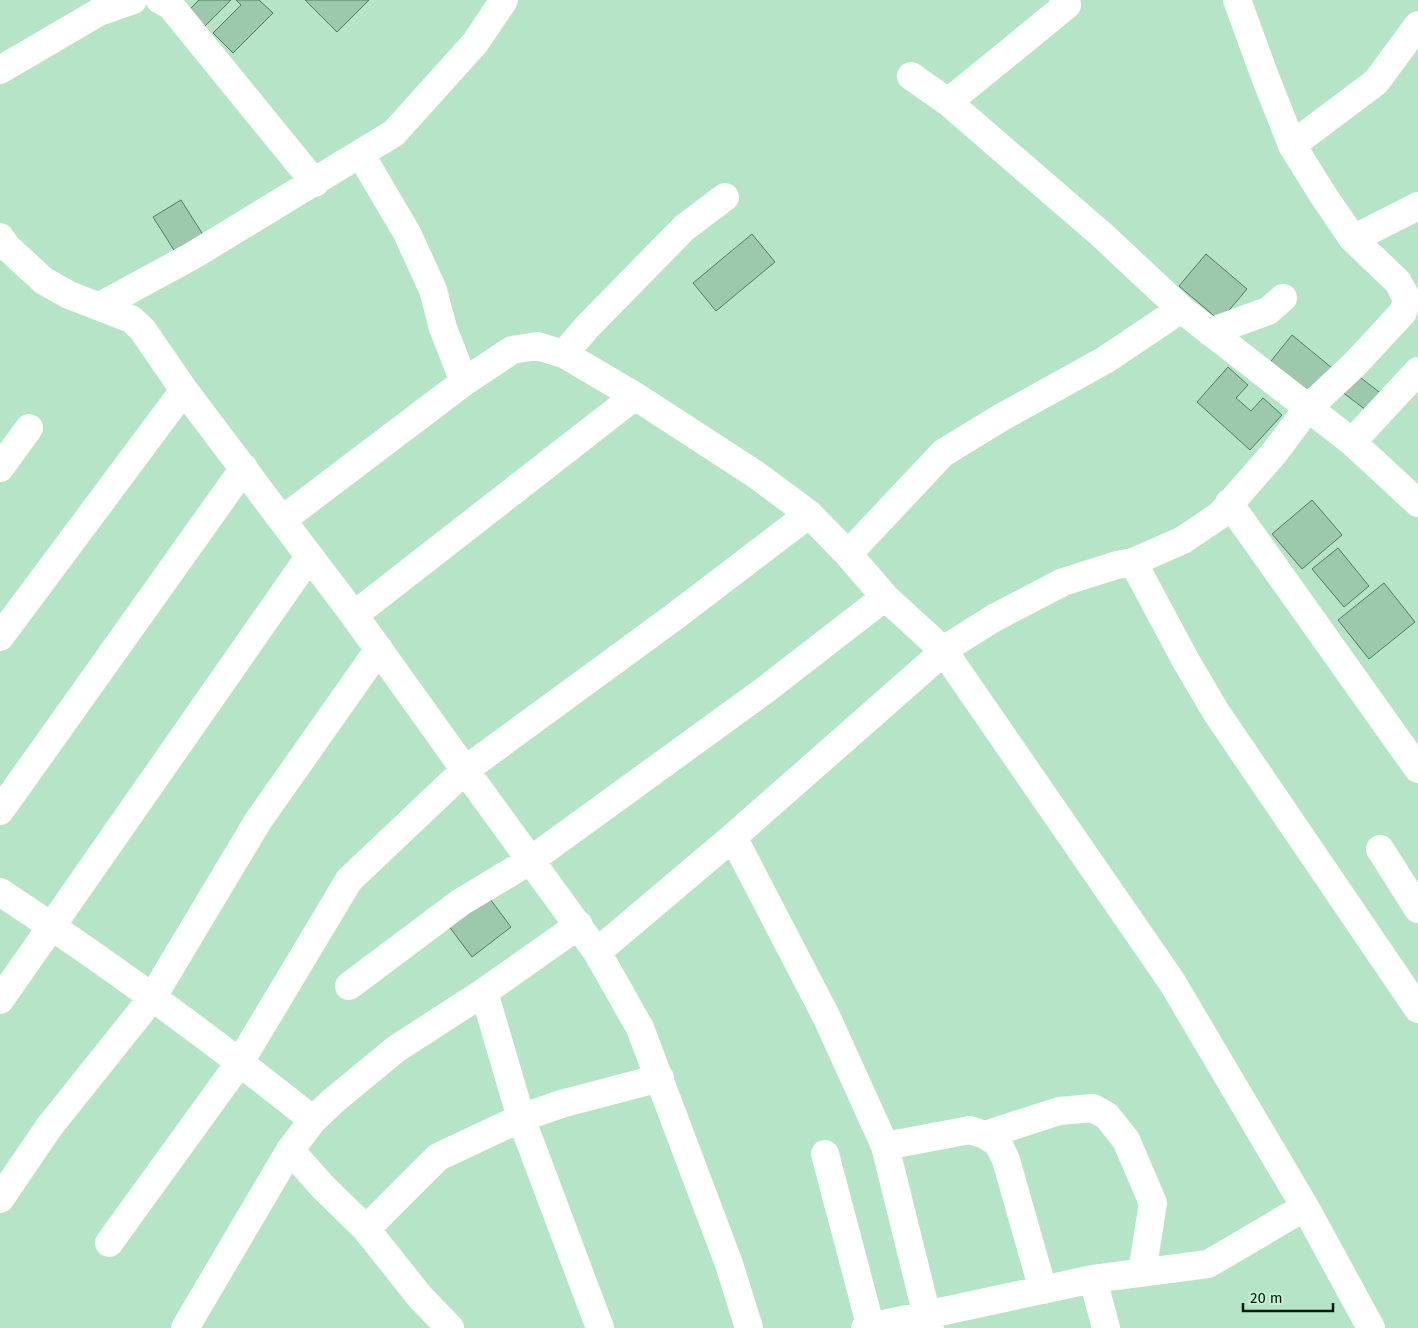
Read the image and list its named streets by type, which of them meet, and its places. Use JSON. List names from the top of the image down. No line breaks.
{"scale_bar":"20 m"}
